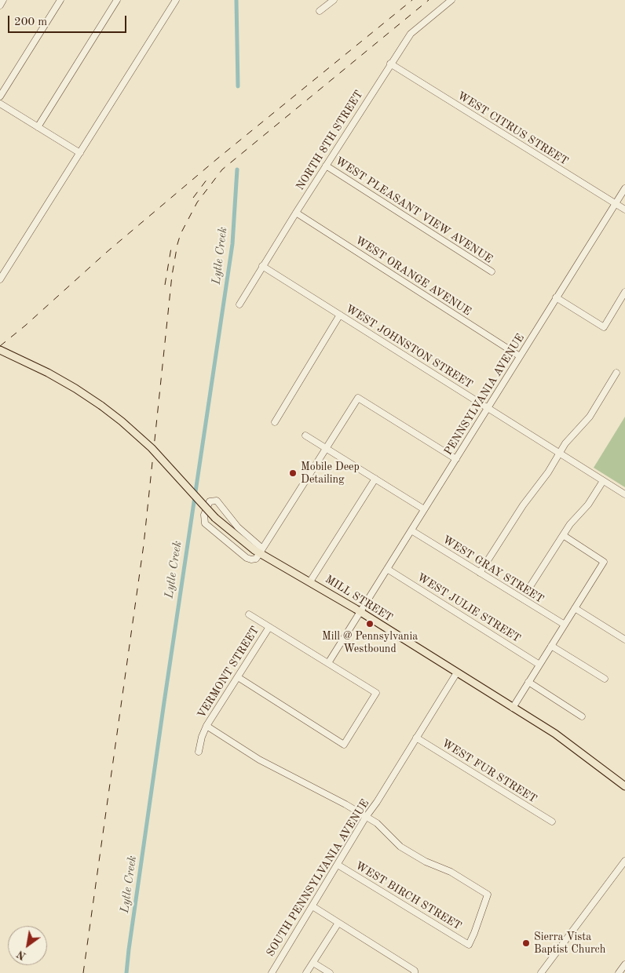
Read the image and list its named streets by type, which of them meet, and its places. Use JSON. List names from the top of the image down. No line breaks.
{"streets":{"main road":["MILL STREET"],"street":["WEST CITRUS STREET","NORTH 8TH STREET","WEST PLEASANT VIEW AVENUE","WEST ORANGE AVENUE","WEST JOHNSTON STREET","PENNSYLVANIA AVENUE","WEST GRAY STREET","WEST JULIE STREET","VERMONT STREET","WEST FUR STREET","SOUTH PENNSYLVANIA AVENUE","WEST BIRCH STREET"]},"crossings":[["WEST CITRUS STREET","NORTH 8TH STREET"],["WEST CITRUS STREET","PENNSYLVANIA AVENUE"],["NORTH 8TH STREET","WEST PLEASANT VIEW AVENUE"],["NORTH 8TH STREET","WEST ORANGE AVENUE"],["NORTH 8TH STREET","WEST JOHNSTON STREET"],["WEST ORANGE AVENUE","PENNSYLVANIA AVENUE"],["WEST JOHNSTON STREET","PENNSYLVANIA AVENUE"],["PENNSYLVANIA AVENUE","WEST GRAY STREET"],["PENNSYLVANIA AVENUE","MILL STREET"],["PENNSYLVANIA AVENUE","WEST JULIE STREET"],["MILL STREET","SOUTH PENNSYLVANIA AVENUE"],["WEST FUR STREET","SOUTH PENNSYLVANIA AVENUE"],["SOUTH PENNSYLVANIA AVENUE","WEST BIRCH STREET"]],"water":["Lytle Creek"],"places":["Mobile Deep Detailing","Mill @ Pennsylvania Westbound","Sierra Vista Baptist Church"],"scale_bar":"200 m","north":"bottom left"}
